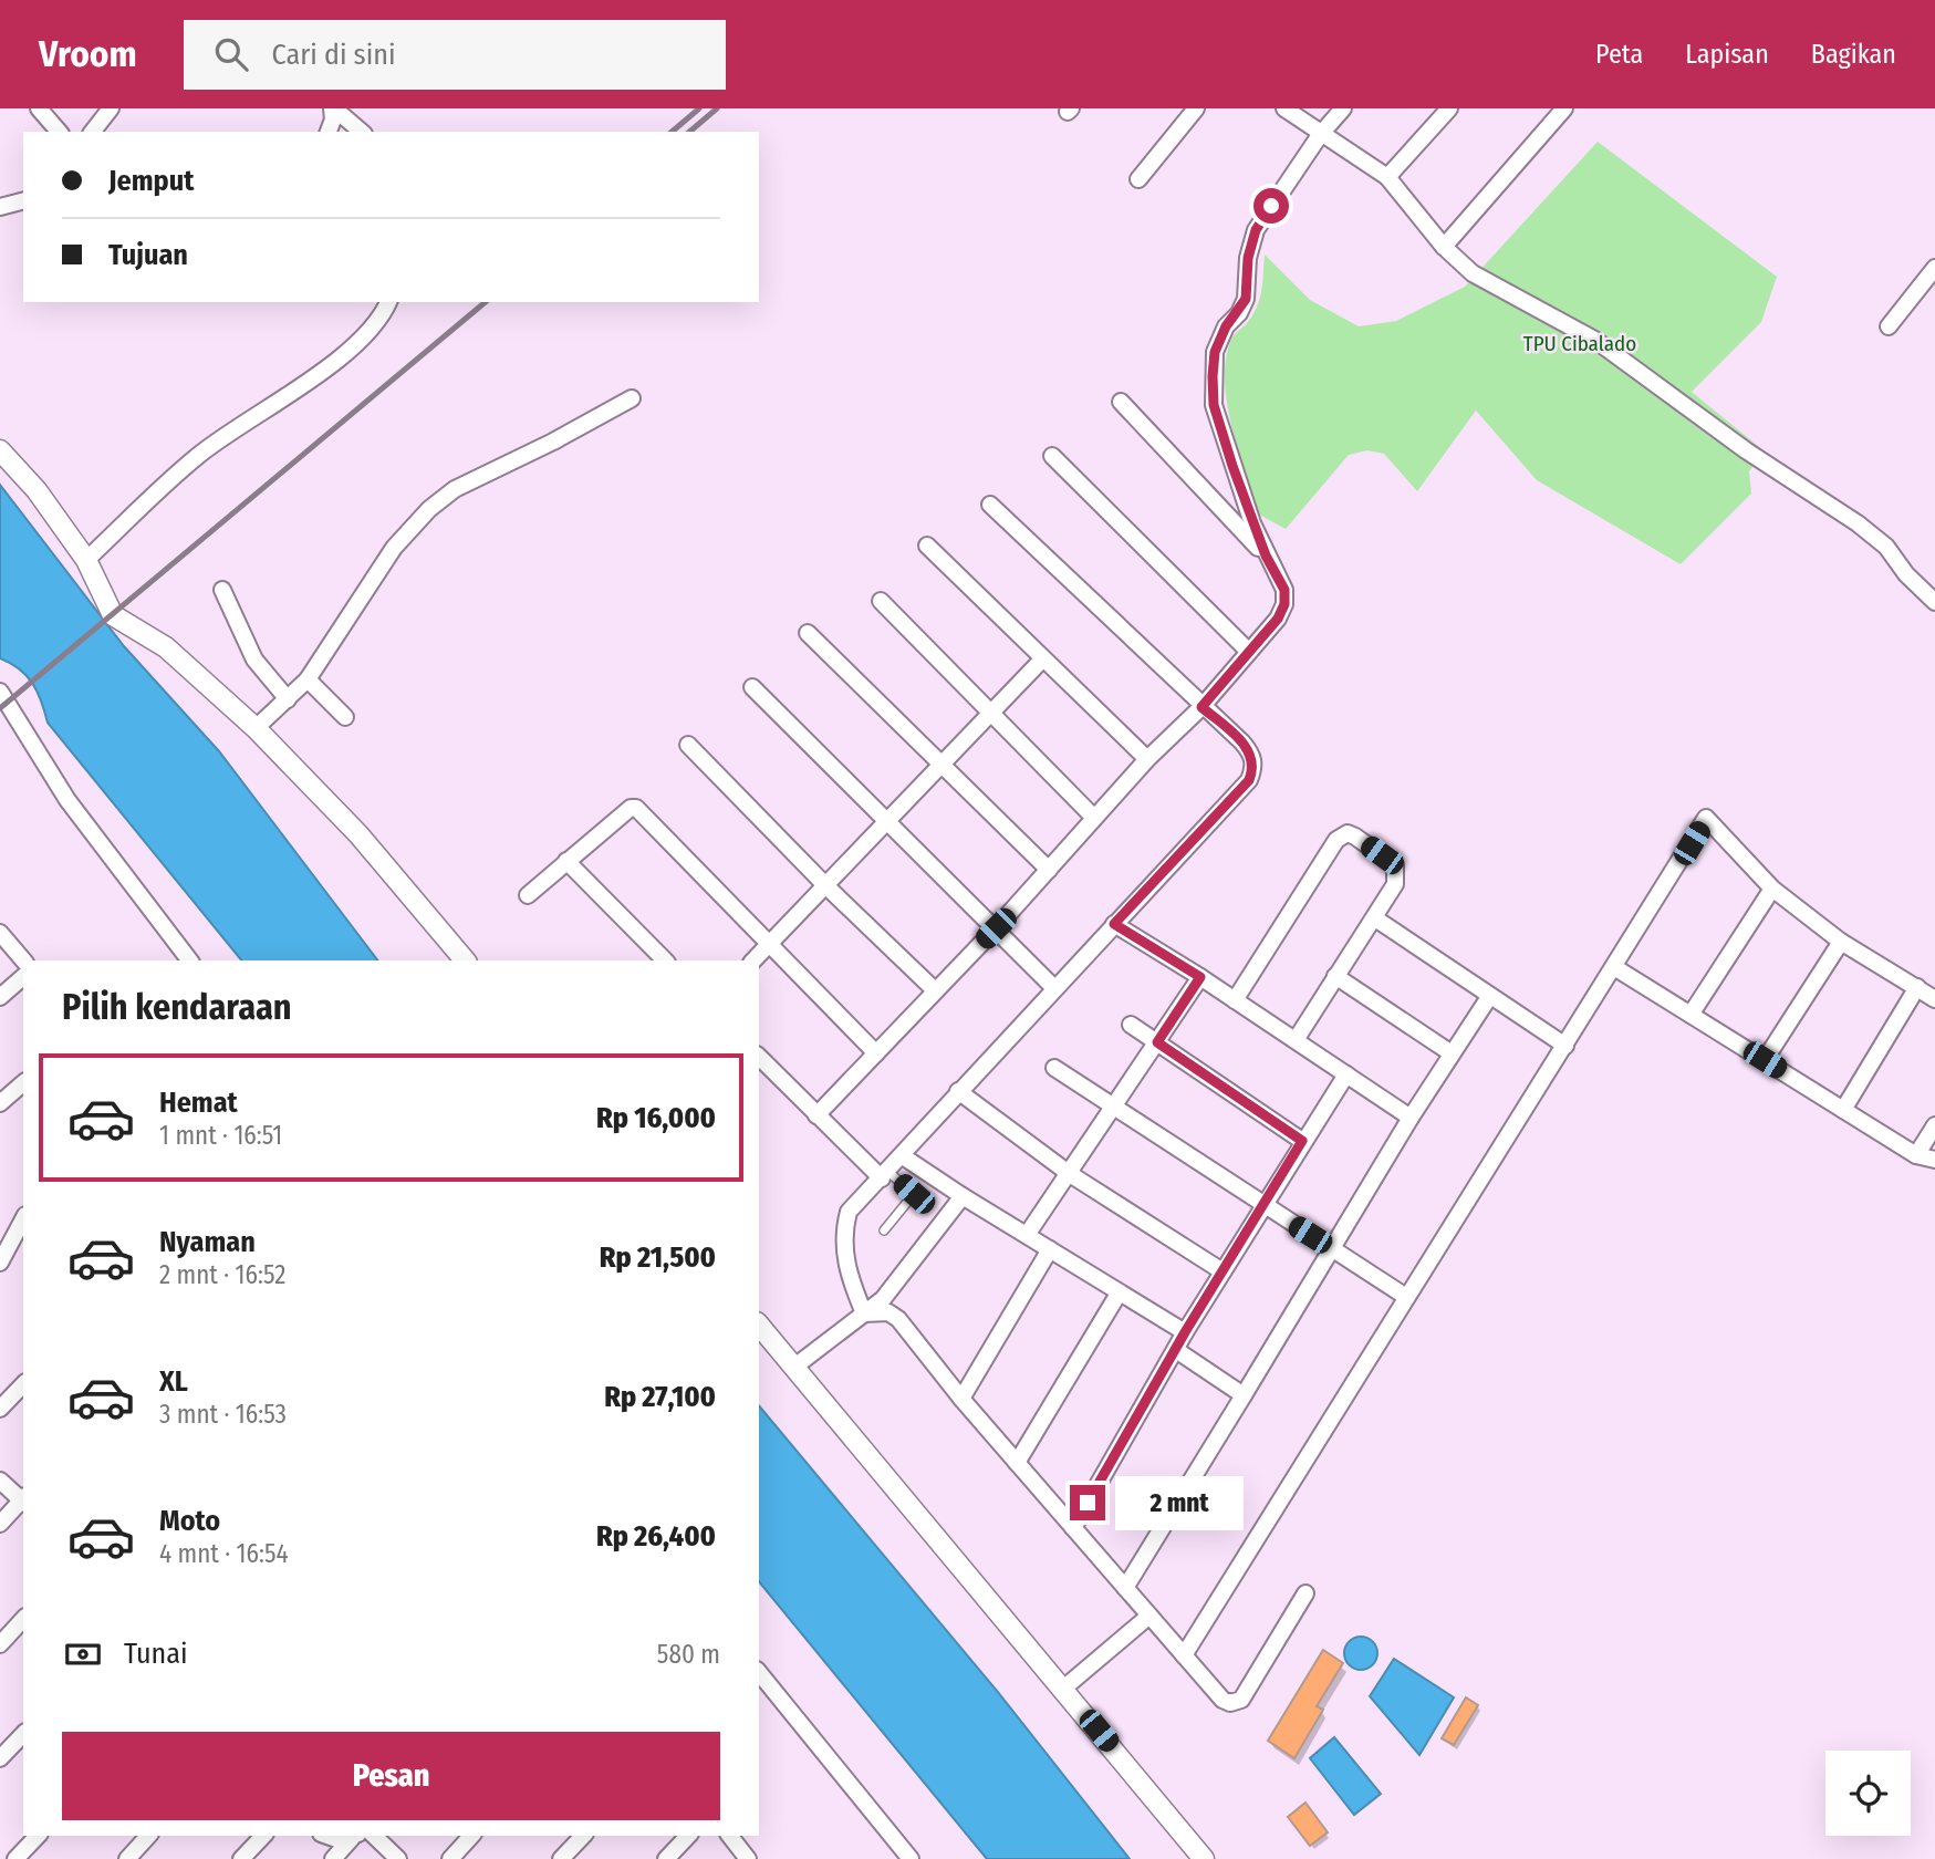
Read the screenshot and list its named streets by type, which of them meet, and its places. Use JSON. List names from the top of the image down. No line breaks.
{"parks":["TPU Cibalado"],"page":{"header":"Vroom","search":"Cari di sini","nav":["Peta","Lapisan","Bagikan"],"banner":["Jemput","Tujuan"],"heading":"Pilih kendaraan","list":[{"name":"Hemat","note":"1 mnt · 16:51","value":"Rp 16,000"},{"name":"Nyaman","note":"2 mnt · 16:52","value":"Rp 21,500"},{"name":"XL","note":"3 mnt · 16:53","value":"Rp 27,100"},{"name":"Moto","note":"4 mnt · 16:54","value":"Rp 26,400"}],"bubble":"2 mnt","pay":["Tunai","580 m"],"buttons":"Pesan"}}
